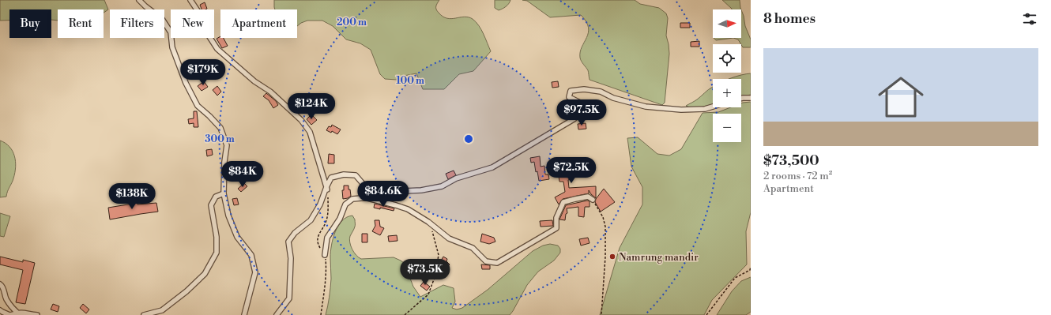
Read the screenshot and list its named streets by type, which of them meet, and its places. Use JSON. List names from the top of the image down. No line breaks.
{"places":["Namrung mandir"],"north":"right","page":{"heading":"8 homes","map_buttons":["+","−"],"chip":["Buy","Rent","Filters","New","Apartment"],"list":[{"name":"$73,500","note":"2 rooms · 72 m² · Apartment"}],"price":["$179K","$124K","$97.5K","$72.5K","$84K","$84.6K","$138K","$73.5K"]},"rings":["200 m","100 m","300 m"]}
